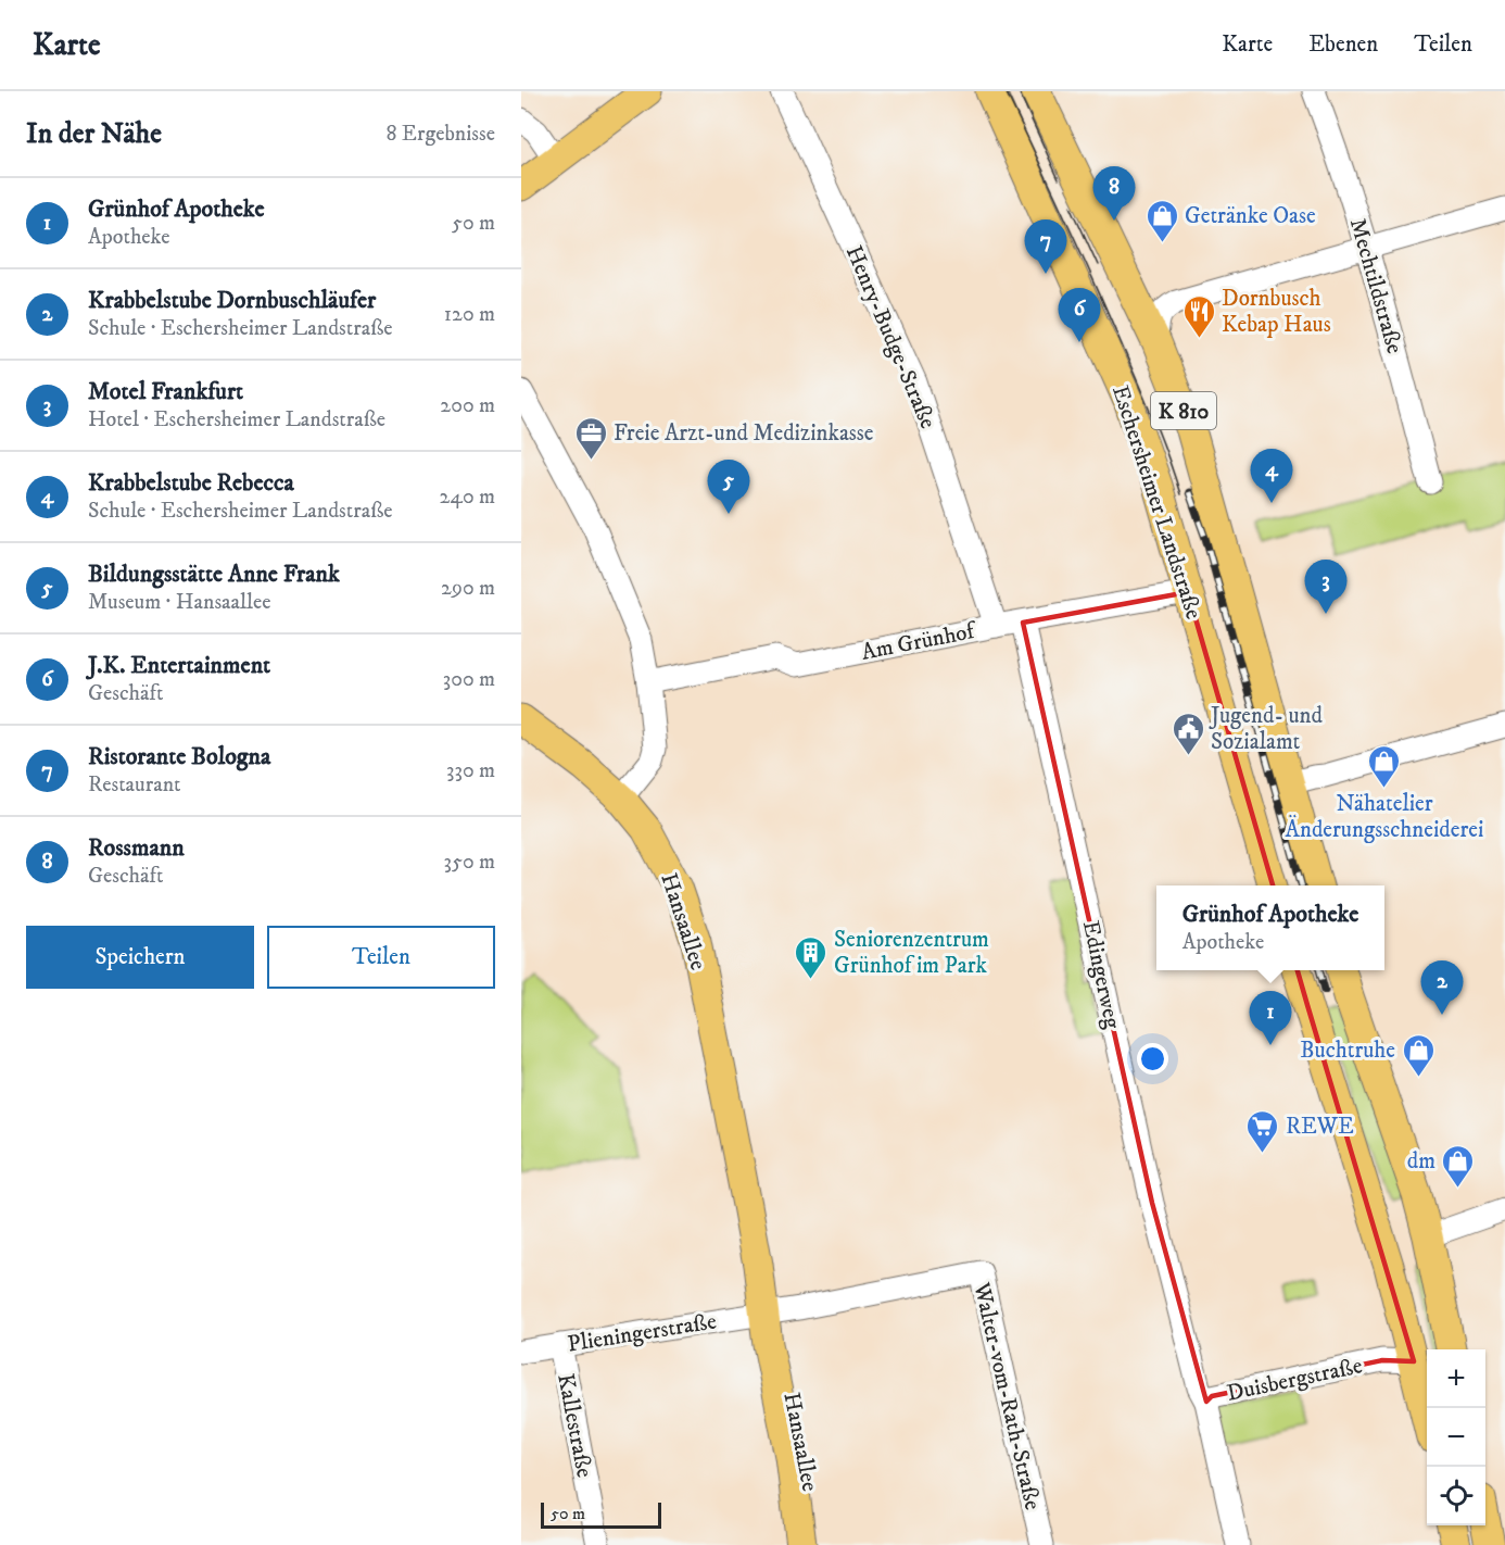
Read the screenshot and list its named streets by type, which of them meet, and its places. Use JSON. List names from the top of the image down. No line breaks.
{"streets":{"main road":["K 810","Eschersheimer Landstraße","Hansaallee"],"street":["Mechtildstraße","Henry-Budge-Straße","Am Grünhof","Edingerweg","Plieningerstraße","Duisbergstraße","Walter-vom-Rath-Straße","Kallestraße"]},"crossings":[["Henry-Budge-Straße","Am Grünhof"],["Eschersheimer Landstraße","Am Grünhof"],["Am Grünhof","Edingerweg"],["Hansaallee","Plieningerstraße"],["Hansaallee","Walter-vom-Rath-Straße"],["Edingerweg","Duisbergstraße"],["Plieningerstraße","Walter-vom-Rath-Straße"],["Plieningerstraße","Kallestraße"]],"places":{"shop":["Getränke Oase","Nähatelier Änderungsschneiderei","Buchtruhe","dm"],"restaurant":["Dornbusch Kebap Haus"],"office":["Freie Arzt-und Medizinkasse"],"public building":["Jugend- und Sozialamt"],"building":["Seniorenzentrum Grünhof im Park"],"supermarket":["REWE"]},"scale_bar":"50 m","page":{"header":"Karte","nav":["Karte","Ebenen","Teilen"],"heading":["In der Nähe","8 Ergebnisse"],"pins":["8","7","6","4","5","3","2","1"],"list":[{"mark":"1","name":"Grünhof Apotheke","note":"Apotheke","value":"50 m"},{"mark":"2","name":"Krabbelstube Dornbuschläufer","note":"Schule · Eschersheimer Landstraße","value":"120 m"},{"mark":"3","name":"Motel Frankfurt","note":"Hotel · Eschersheimer Landstraße","value":"200 m"},{"mark":"4","name":"Krabbelstube Rebecca","note":"Schule · Eschersheimer Landstraße","value":"240 m"},{"mark":"5","name":"Bildungsstätte Anne Frank","note":"Museum · Hansaallee","value":"290 m"},{"mark":"6","name":"J.K. Entertainment","note":"Geschäft","value":"300 m"},{"mark":"7","name":"Ristorante Bologna","note":"Restaurant","value":"330 m"},{"mark":"8","name":"Rossmann","note":"Geschäft","value":"350 m"}],"popup":["Grünhof Apotheke","Apotheke"],"buttons":["Speichern","Teilen"],"map_buttons":["+","−"],"scale":"50 m"}}
